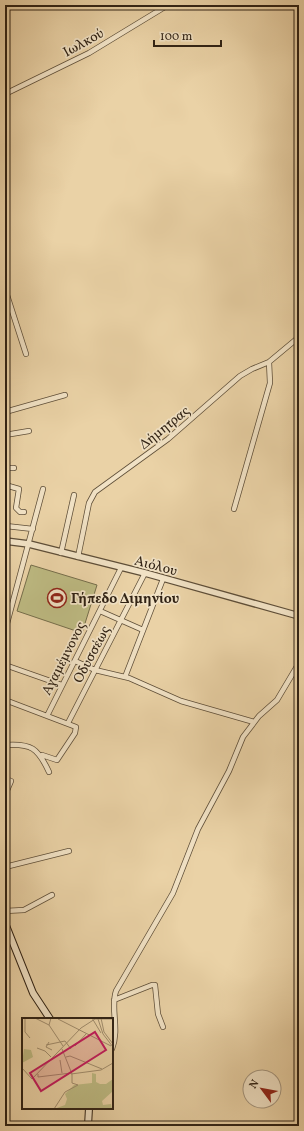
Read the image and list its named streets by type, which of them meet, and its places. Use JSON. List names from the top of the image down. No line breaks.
{"streets":{"street":["Ιωλκού","Δήμητρας","Αιόλου","Οδυσσέως","Αγαμέμνονος"]},"crossings":[["Δήμητρας","Αιόλου"],["Αιόλου","Οδυσσέως"],["Αιόλου","Αγαμέμνονος"]],"places":{"sports":["Γήπεδο Διμηνίου"]},"scale_bar":"100 m","north":"top left"}
